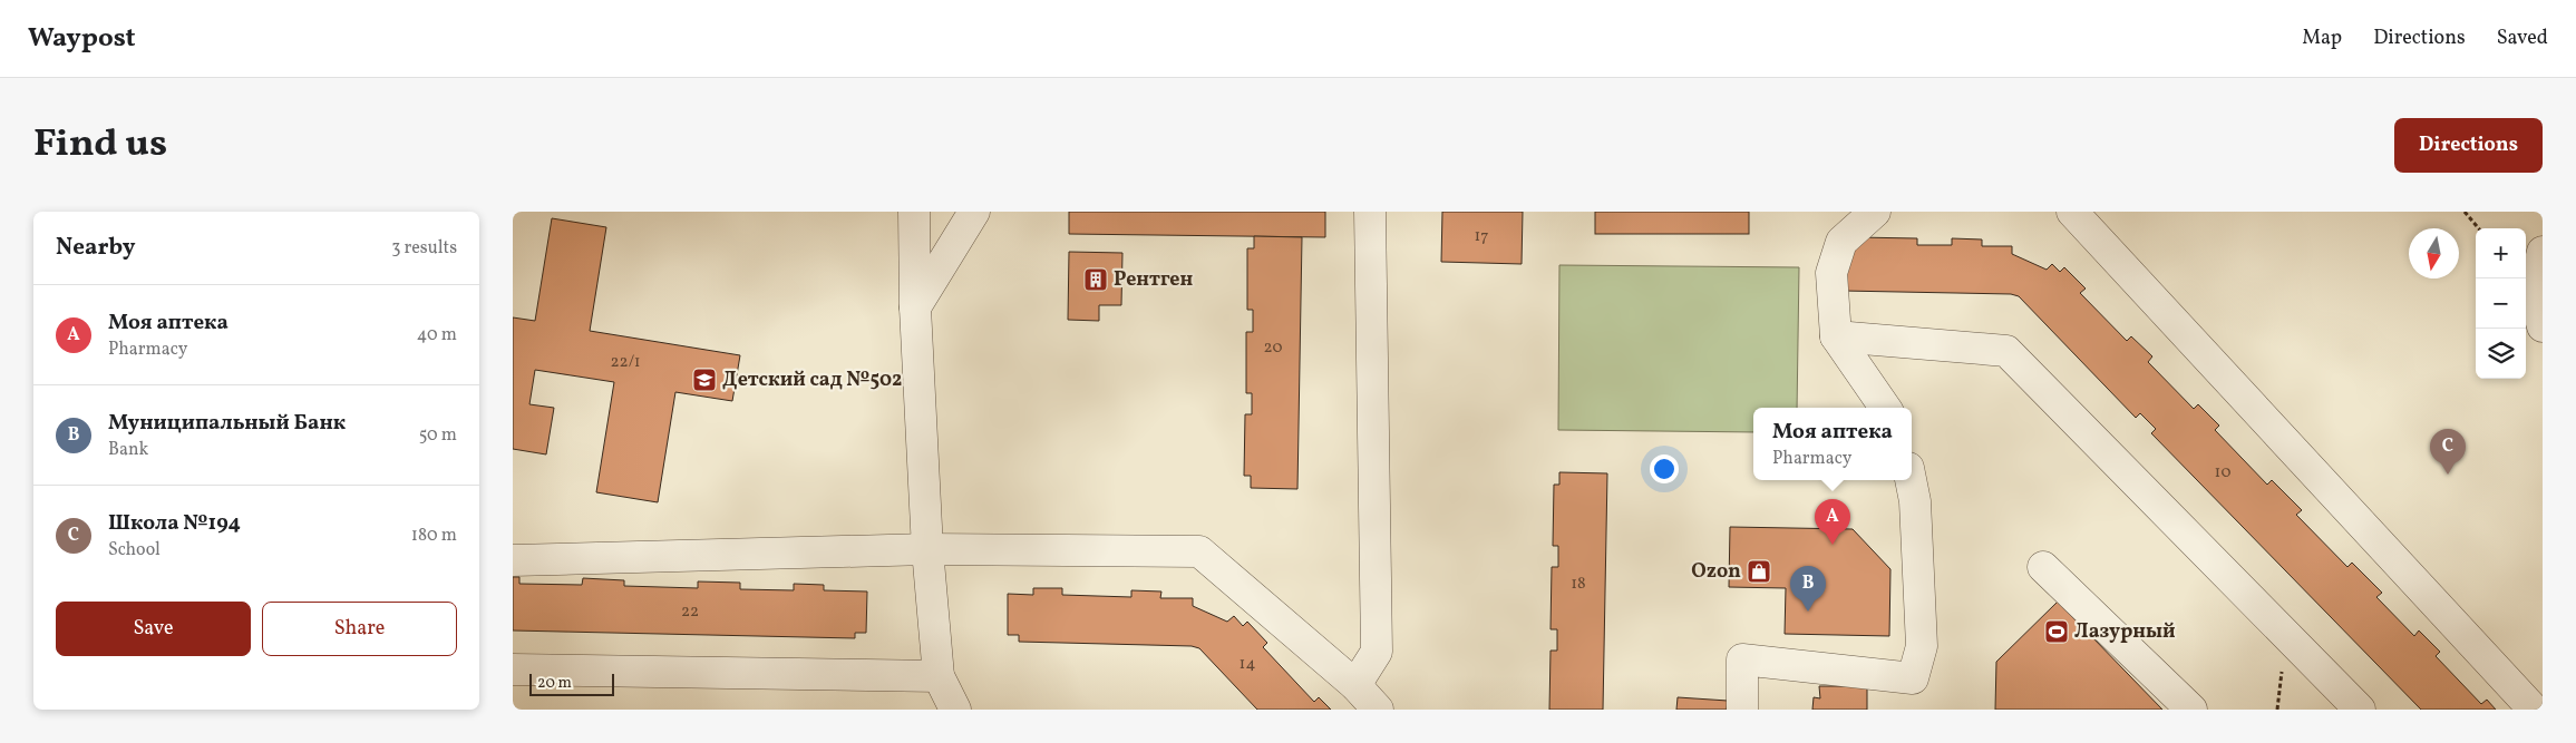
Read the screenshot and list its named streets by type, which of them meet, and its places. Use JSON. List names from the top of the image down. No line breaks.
{"places":{"building":["Рентген"],"school or university":["Детский сад №502"],"shop":["Ozon"],"sports":["Лазурный"]},"house_numbers":["17","20","22/1","10","18","22","14"],"scale_bar":"20 m","north":"bottom","page":{"header":"Waypost","nav":["Map","Directions","Saved"],"title":"Find us","buttons":["Directions",["Save","Share"]],"heading":["Nearby","3 results"],"map_buttons":["+","−"],"list":[{"mark":"A","name":"Моя аптека","note":"Pharmacy","value":"40 m"},{"mark":"B","name":"Муниципальный Банк","note":"Bank","value":"50 m"},{"mark":"C","name":"Школа №194","note":"School","value":"180 m"}],"popup":["Моя аптека","Pharmacy"],"pins":["C","A","B"],"scale":"20 m"}}
